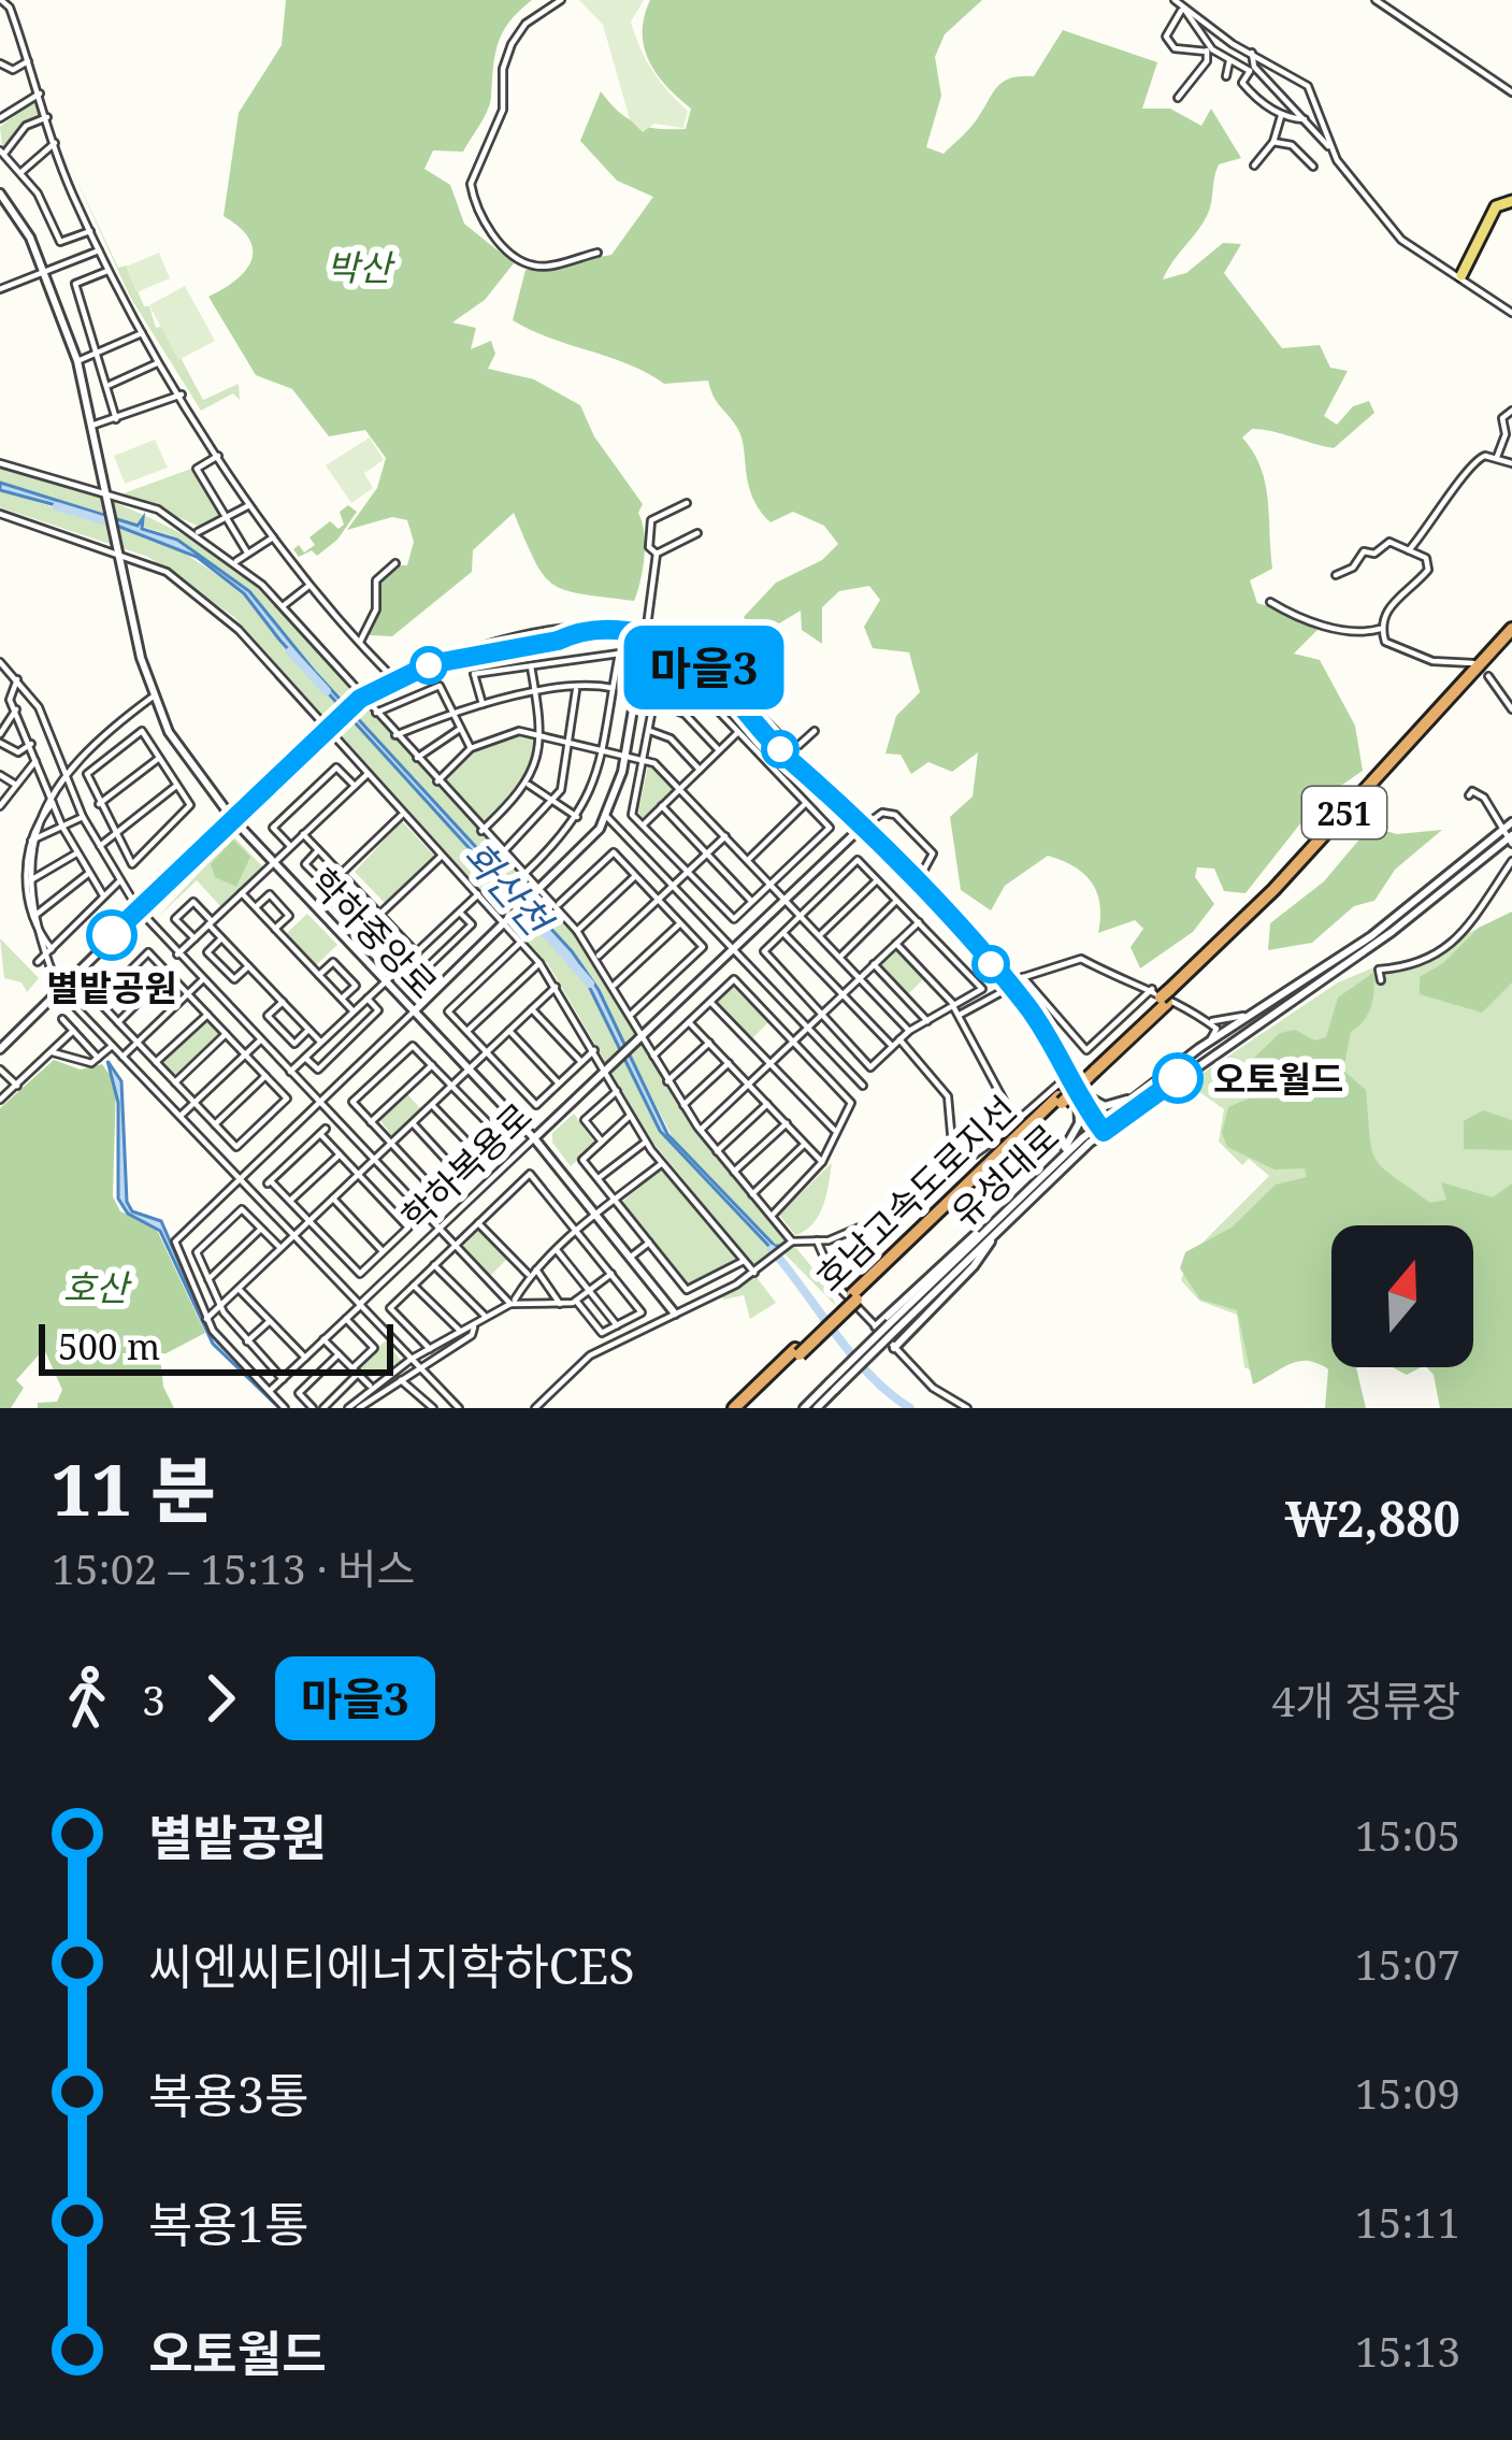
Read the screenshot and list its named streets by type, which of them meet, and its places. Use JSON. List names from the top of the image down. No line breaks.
{"streets":{"highway":["251","호남고속도로지선"],"street":["학하중앙로","학하복용로","유성대로"]},"crossings":[["학하중앙로","학하복용로"]],"water":["화산천"],"parks":["박산","호산"],"places":["별밭공원","오토월드"],"lines":["bus line 마을3"],"scale_bar":"500 m","north":"top","page":{"on_map":"마을3","scale":"500 m","heading":["11 분","15:02 – 15:13 · 버스","₩2,880"],"legs":["3","마을3","4개 정류장"],"list":[{"name":"별밭공원","value":"15:05"},{"name":"씨엔씨티에너지학하CES","value":"15:07"},{"name":"복용3통","value":"15:09"},{"name":"복용1통","value":"15:11"},{"name":"오토월드","value":"15:13"}]}}
